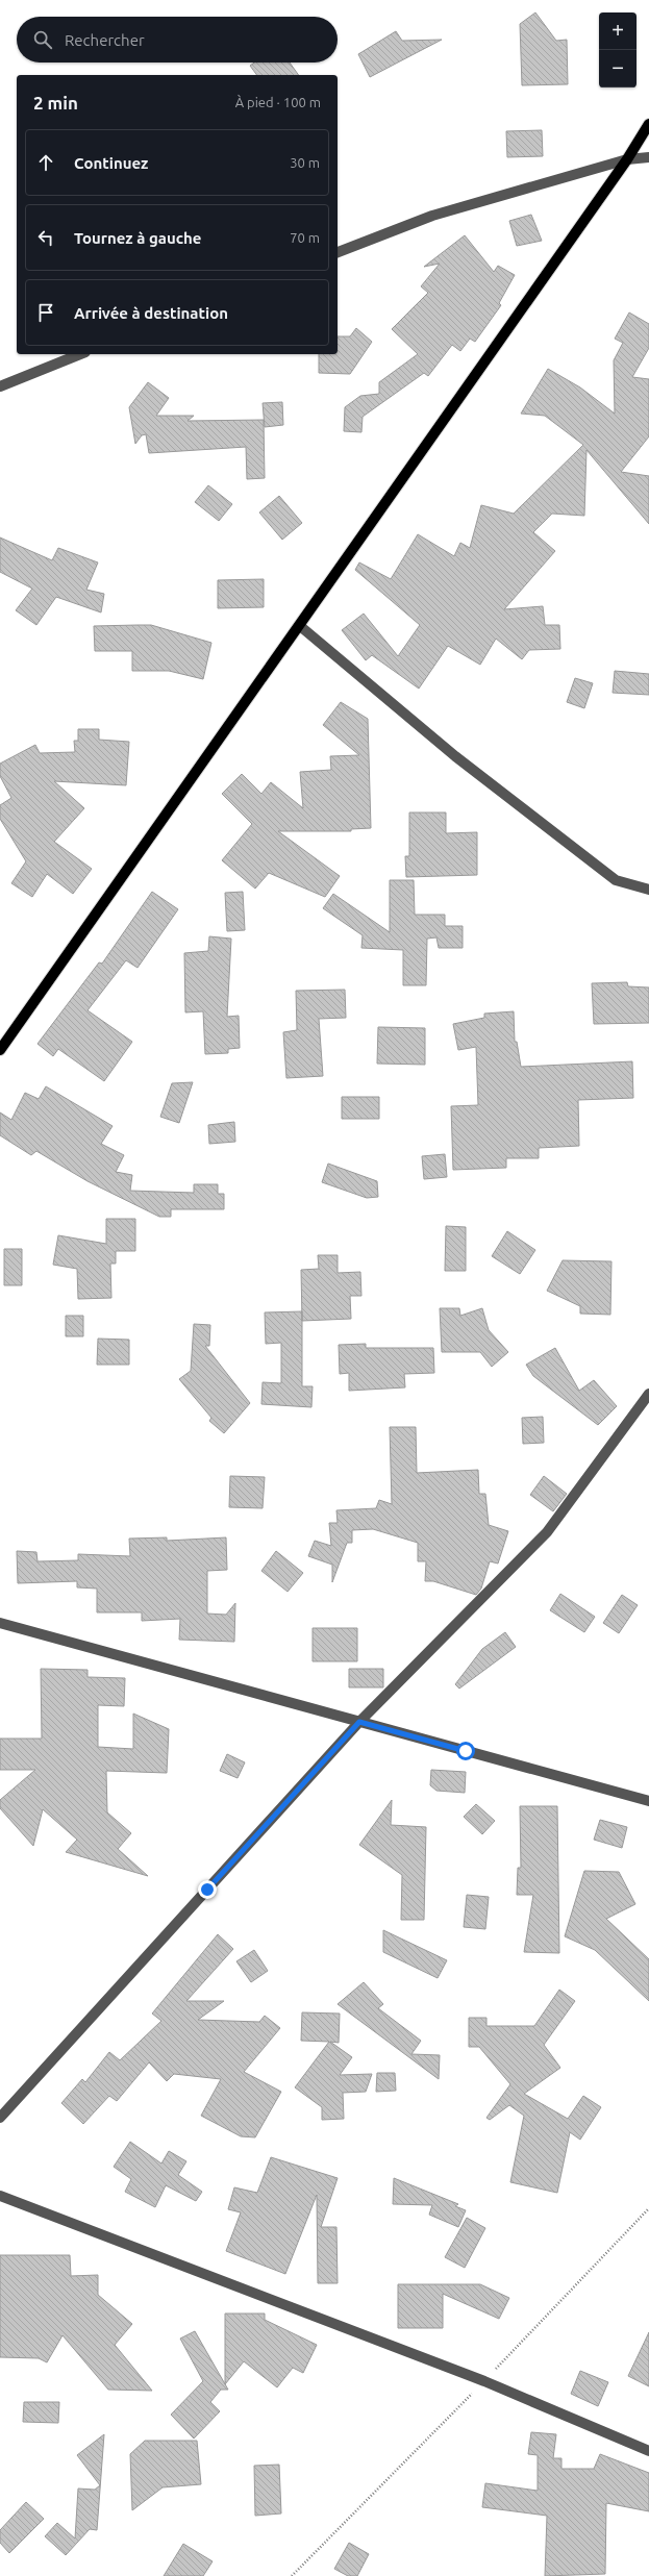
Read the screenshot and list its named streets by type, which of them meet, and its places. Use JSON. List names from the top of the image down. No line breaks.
{"page":{"map_buttons":["+","−"],"search":"Rechercher","heading":["2 min","À pied · 100 m"],"list":[["Continuez","30 m"],["Tournez à gauche","70 m"],"Arrivée à destination"]}}
